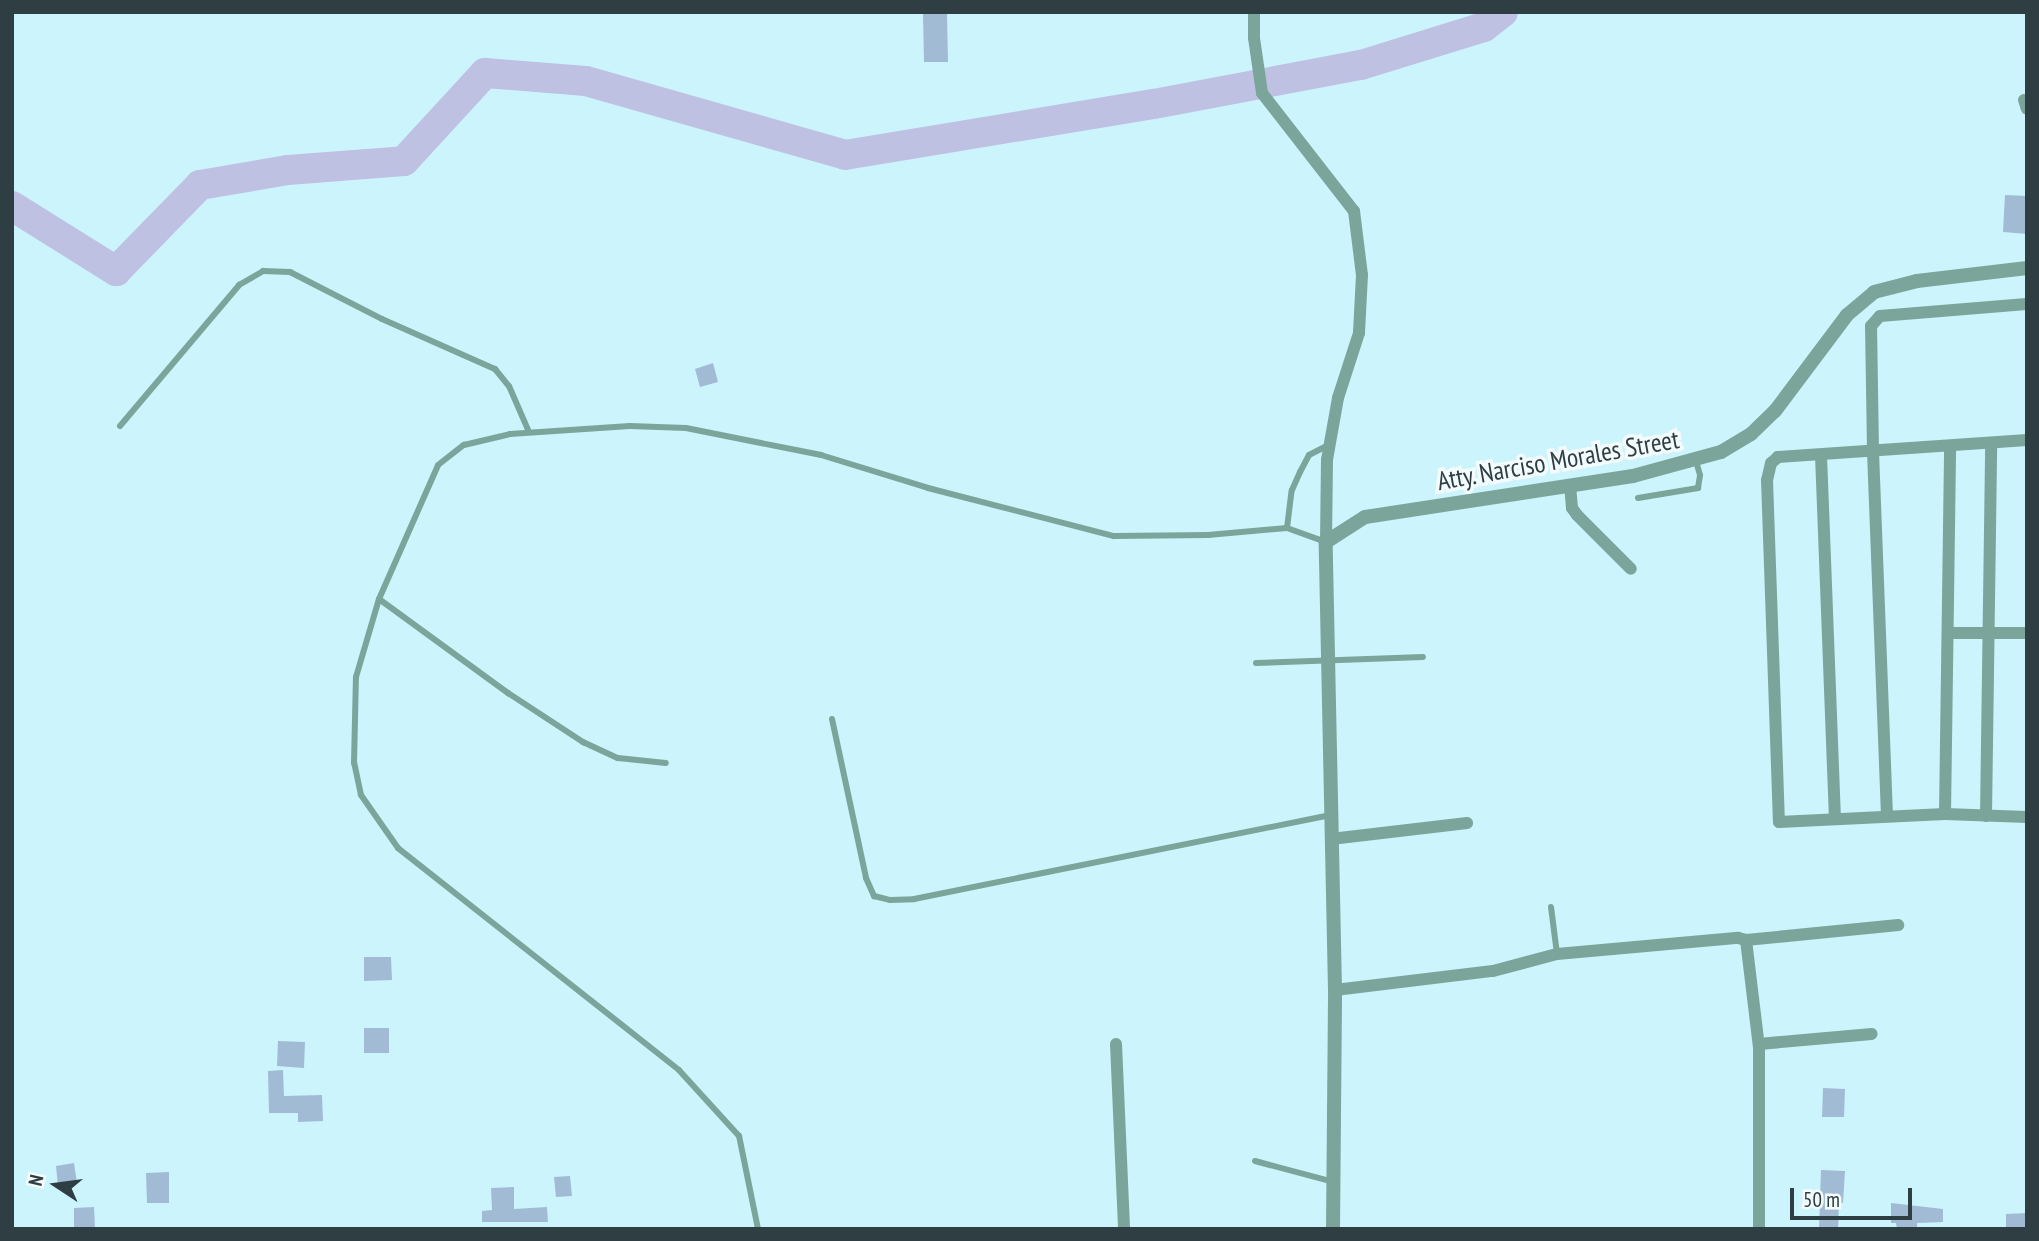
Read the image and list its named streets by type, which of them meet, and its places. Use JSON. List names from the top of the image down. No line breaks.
{"streets":{"street":["Atty. Narciso Morales Street"]},"scale_bar":"50 m","north":"left"}
